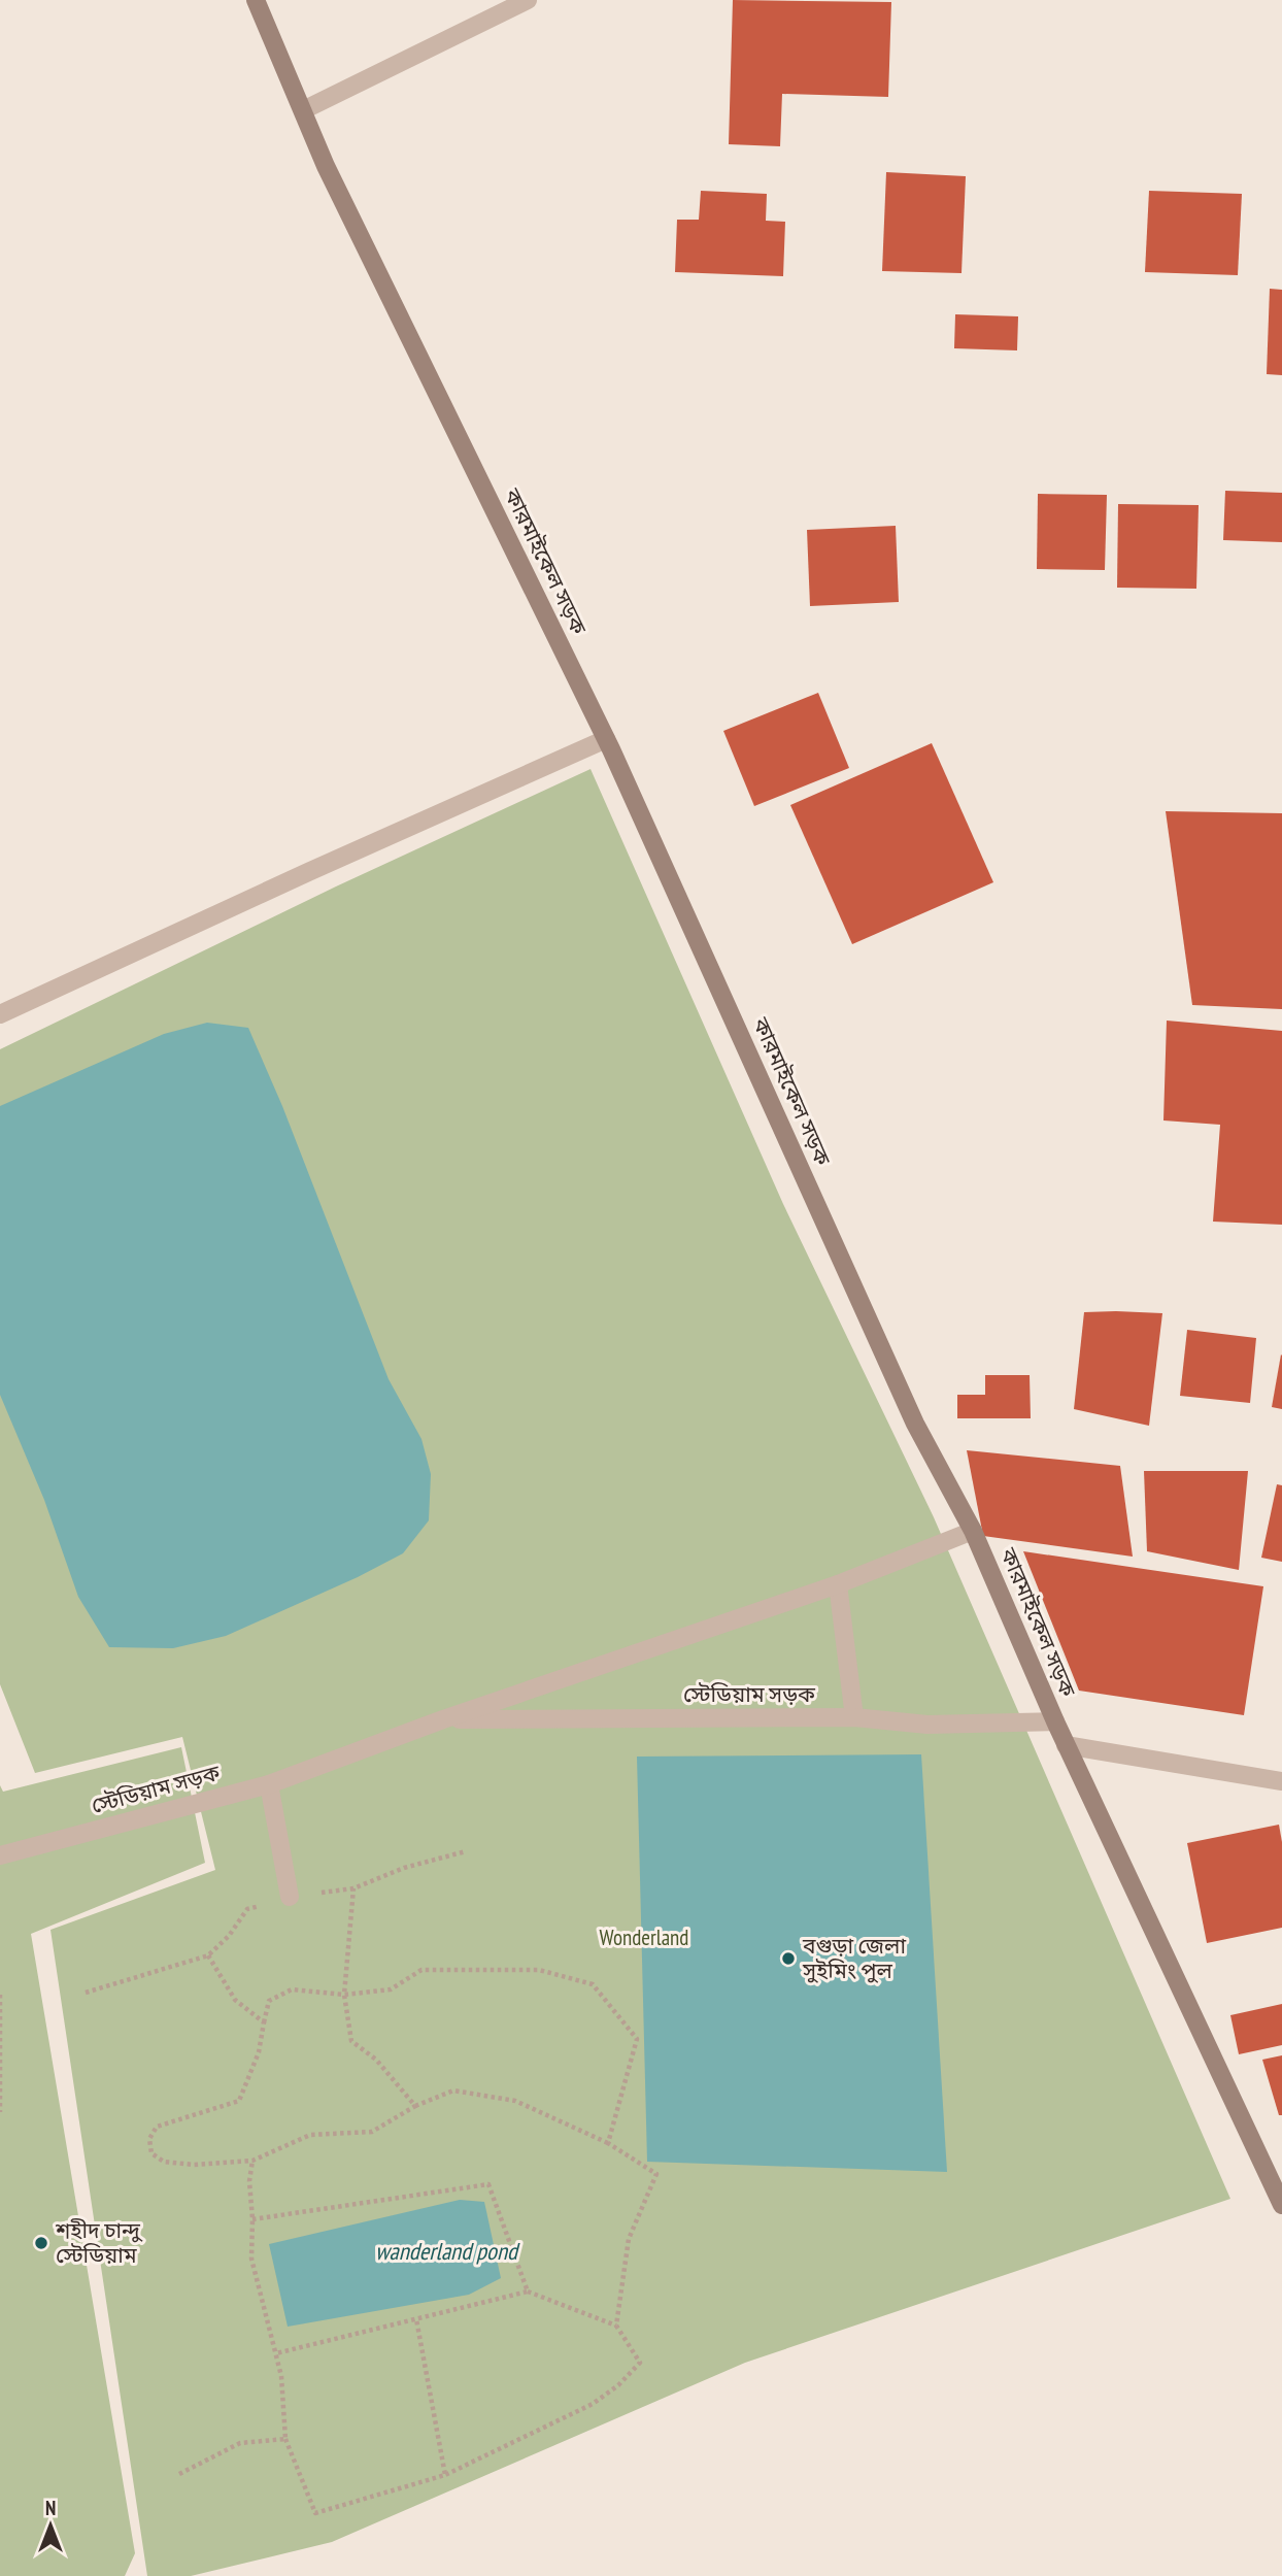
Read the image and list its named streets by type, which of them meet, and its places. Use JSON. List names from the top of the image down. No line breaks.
{"streets":{"street":["কারমাইকেল সড়ক","স্টেডিয়াম সড়ক"]},"crossings":[["কারমাইকেল সড়ক","স্টেডিয়াম সড়ক"]],"water":["wanderland pond"],"parks":["Wonderland"],"places":["বগুড়া জেলা সুইমিং পুল","শহীদ চান্দু স্টেডিয়াম"],"north":"top"}
